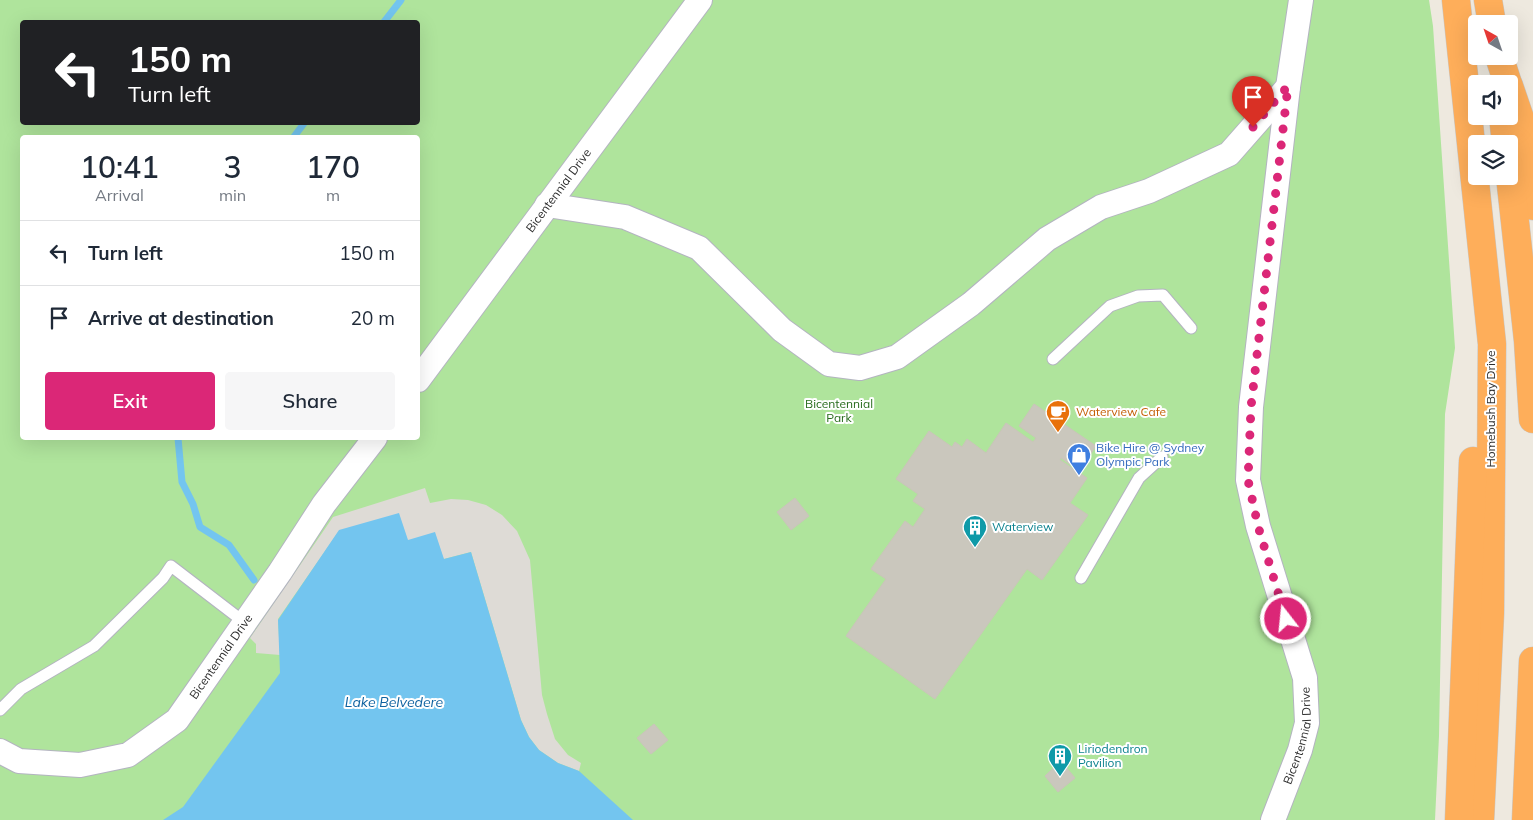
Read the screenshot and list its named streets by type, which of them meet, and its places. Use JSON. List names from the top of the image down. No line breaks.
{"streets":{"highway":["Homebush Bay Drive"],"street":["Bicentennial Drive"]},"water":["Lake Belvedere"],"parks":["Bicentennial Park"],"places":{"cafe":["Waterview Cafe"],"shop":["Bike Hire @ Sydney Olympic Park"],"building":["Waterview","Liriodendron Pavilion"]},"north":"top left","page":{"turn":["150 m","Turn left"],"eta":["10:41","Arrival","3","min","170","m"],"list":[{"name":"Turn left","value":"150 m"},{"name":"Arrive at destination","value":"20 m"}],"buttons":["Exit","Share"]}}
